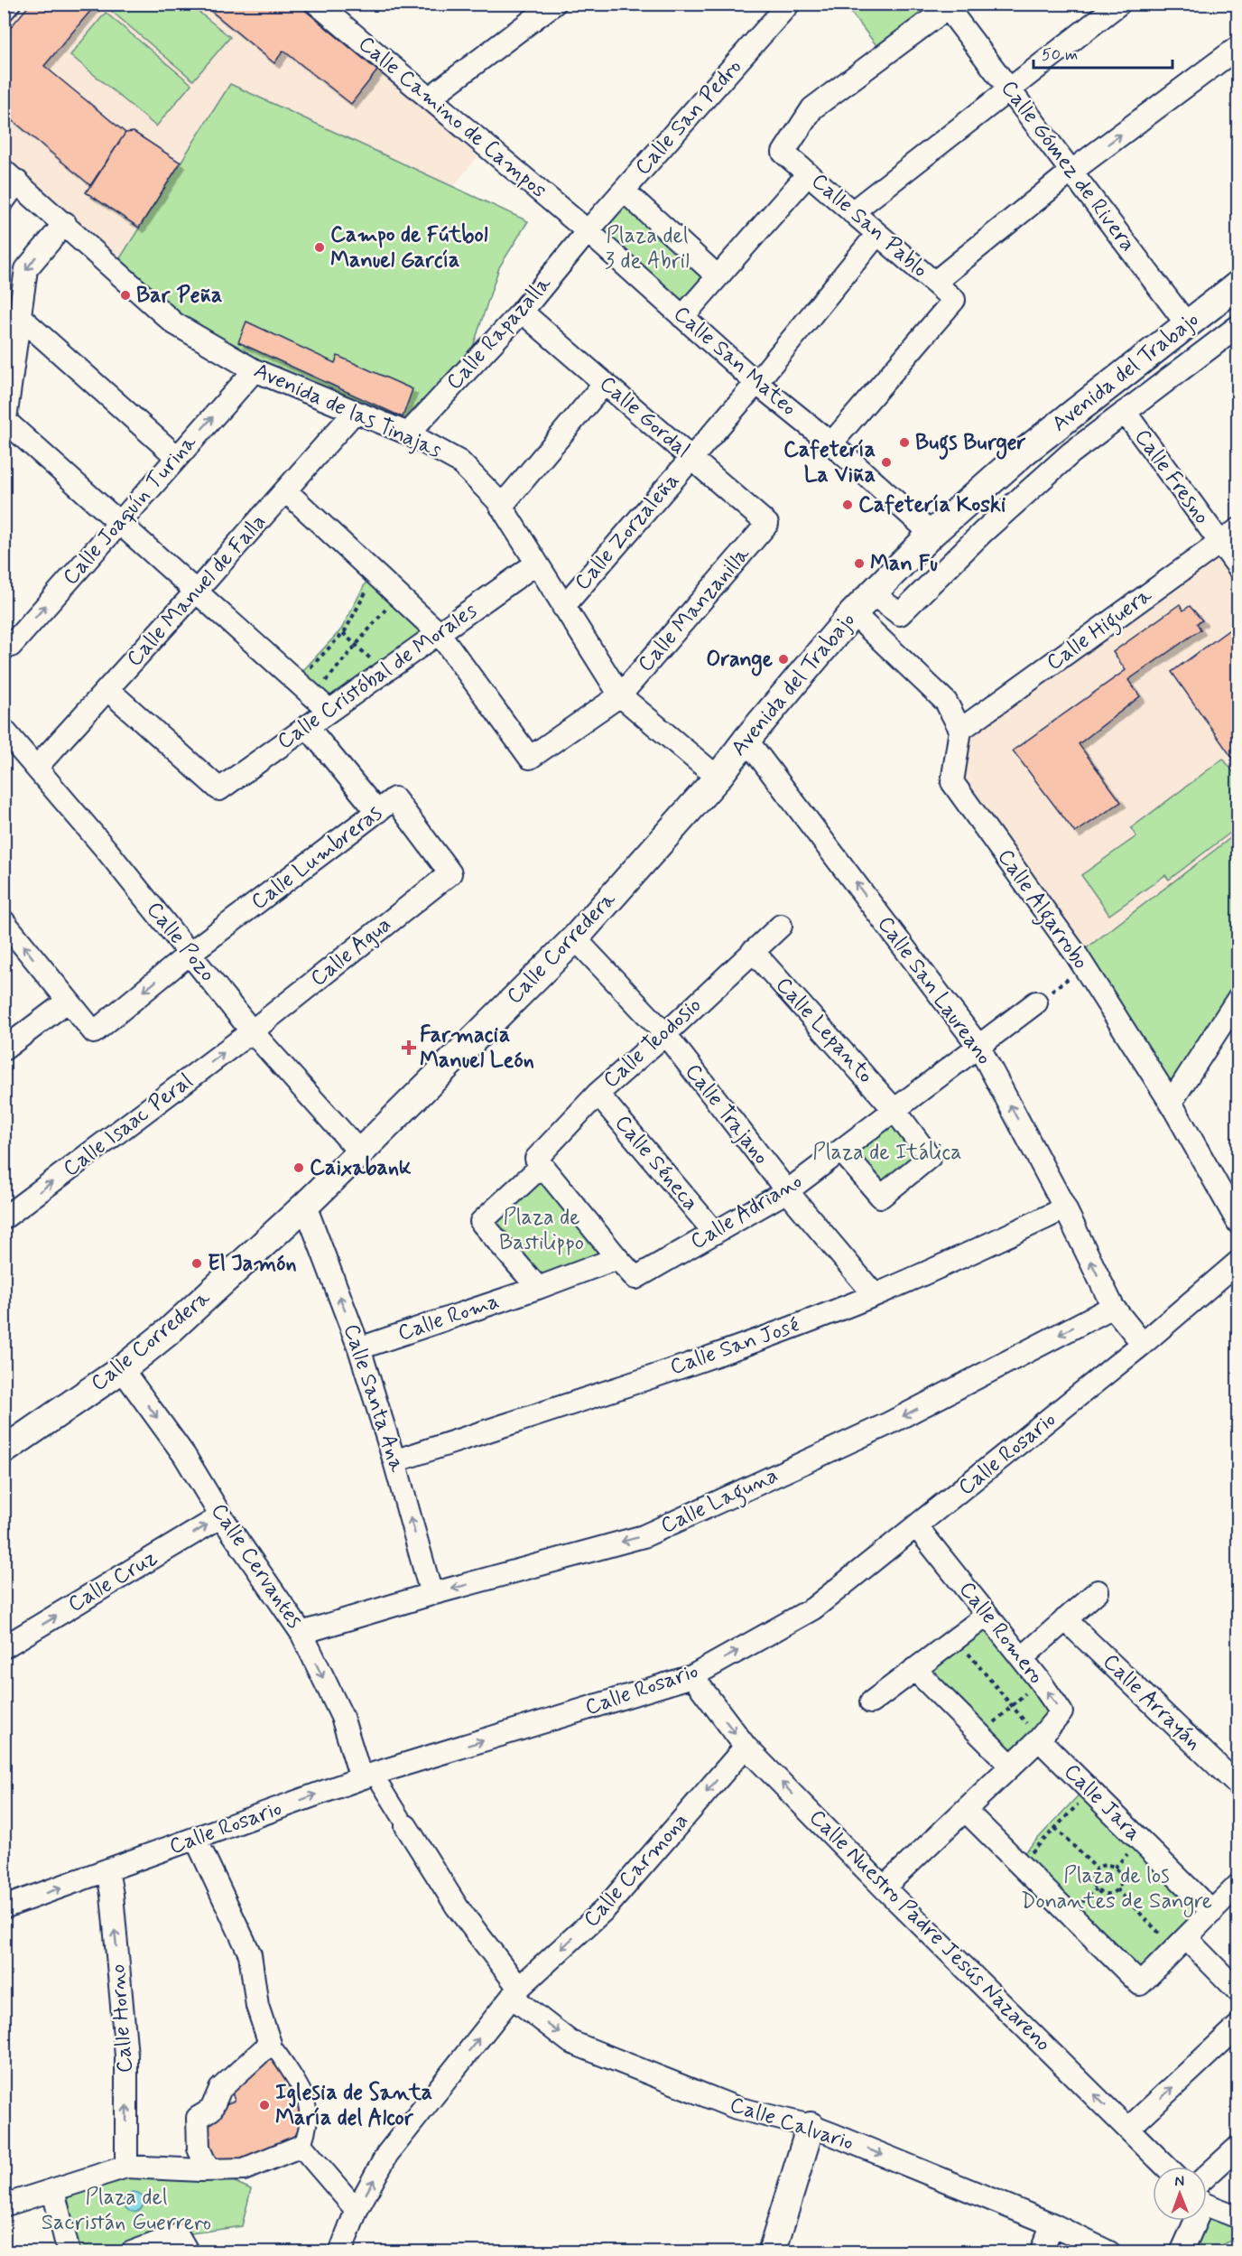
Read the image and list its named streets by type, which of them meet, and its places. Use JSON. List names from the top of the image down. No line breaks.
{"streets":{"street":["Calle Camino de Campos","Calle San Pedro","Calle Gómez de Rivera","Calle San Pablo","Calle Rapazalla","Calle San Mateo","Avenida del Trabajo","Avenida de las Tinajas","Calle Gordal","Calle Fresno","Calle Joaquín Turina","Calle Zorzaleña","Calle Manuel de Falla","Calle Manzanilla","Calle Higuera","Calle Cristóbal de Morales","Calle Lumbreras","Calle Algarrobo","Calle Pozo","Calle Corredera","Calle Agua","Calle San Laureano","Calle Lepanto","Calle Teodosio","Calle Trajano","Calle Isaac Peral","Calle Séneca","Calle Adriano","Calle Roma","Calle San José","Calle Santa Ana","Calle Rosario","Calle Laguna","Calle Cervantes","Calle Cruz","Calle Romero","Calle Arrayán","Calle Jara","Calle Carmona","Calle Nuestro Padre Jesús Nazareno","Calle Horno","Calle Calvario"]},"crossings":[["Calle Camino de Campos","Calle San Pedro"],["Calle Camino de Campos","Calle Rapazalla"],["Calle Camino de Campos","Calle San Mateo"],["Calle San Pedro","Calle Rapazalla"],["Calle San Pedro","Calle San Mateo"],["Calle Gómez de Rivera","Calle San Pablo"],["Calle Gómez de Rivera","Avenida del Trabajo"],["Calle San Pablo","Calle San Mateo"],["Calle San Pablo","Calle Zorzaleña"],["Calle Rapazalla","Calle San Mateo"],["Calle Rapazalla","Avenida de las Tinajas"],["Calle Rapazalla","Calle Gordal"],["Calle San Mateo","Avenida del Trabajo"],["Calle San Mateo","Calle Zorzaleña"],["Avenida del Trabajo","Avenida de las Tinajas"],["Avenida del Trabajo","Calle Fresno"],["Avenida del Trabajo","Calle Corredera"],["Avenida del Trabajo","Calle San Laureano"],["Avenida de las Tinajas","Calle Joaquín Turina"],["Avenida de las Tinajas","Calle Zorzaleña"],["Avenida de las Tinajas","Calle Manuel de Falla"],["Avenida de las Tinajas","Calle Manzanilla"],["Avenida de las Tinajas","Calle Cristóbal de Morales"],["Avenida de las Tinajas","Calle Corredera"],["Calle Gordal","Calle Zorzaleña"],["Calle Gordal","Calle Manzanilla"],["Calle Fresno","Calle Higuera"],["Calle Manuel de Falla","Calle Cristóbal de Morales"],["Calle Manuel de Falla","Calle Pozo"],["Calle Manzanilla","Calle Cristóbal de Morales"],["Calle Higuera","Calle Algarrobo"],["Calle Lumbreras","Calle Pozo"],["Calle Lumbreras","Calle Agua"],["Calle Pozo","Calle Corredera"],["Calle Pozo","Calle Agua"],["Calle Pozo","Calle Isaac Peral"],["Calle Corredera","Calle Trajano"],["Calle Corredera","Calle Santa Ana"],["Calle Corredera","Calle Cervantes"],["Calle Agua","Calle Isaac Peral"],["Calle San Laureano","Calle Adriano"],["Calle San Laureano","Calle San José"],["Calle San Laureano","Calle Rosario"],["Calle San Laureano","Calle Laguna"],["Calle Lepanto","Calle Teodosio"],["Calle Lepanto","Calle Adriano"],["Calle Teodosio","Calle Trajano"],["Calle Teodosio","Calle Séneca"],["Calle Trajano","Calle Adriano"],["Calle Trajano","Calle San José"],["Calle Séneca","Calle Adriano"],["Calle Roma","Calle Santa Ana"],["Calle San José","Calle Santa Ana"],["Calle Santa Ana","Calle Laguna"],["Calle Rosario","Calle Cervantes"],["Calle Rosario","Calle Romero"],["Calle Rosario","Calle Nuestro Padre Jesús Nazareno"],["Calle Rosario","Calle Horno"],["Calle Laguna","Calle Cervantes"],["Calle Cervantes","Calle Cruz"],["Calle Romero","Calle Jara"],["Calle Carmona","Calle Nuestro Padre Jesús Nazareno"],["Calle Carmona","Calle Calvario"]],"one_way":["Calle Joaquín Turina","Calle San Laureano","Calle Isaac Peral","Calle Santa Ana","Calle Rosario","Calle Laguna","Calle Cervantes","Calle Cruz","Calle Calvario"],"parks":["Plaza del 3 de Abril","Plaza de Itálica","Plaza de Bastilippo","Plaza de los Donantes de Sangre","Plaza del Sacristán Guerrero"],"places":{"other":["Campo de Fútbol Manuel García","Bar Peña","Bugs Burger","Cafetería La Viña","Cafetería Koski","Man Fu","Orange","Caixabank","El Jamón","Iglesia de Santa María del Alcor"],"health":["Farmacia Manuel León"]},"scale_bar":"50 m","north":"top"}
